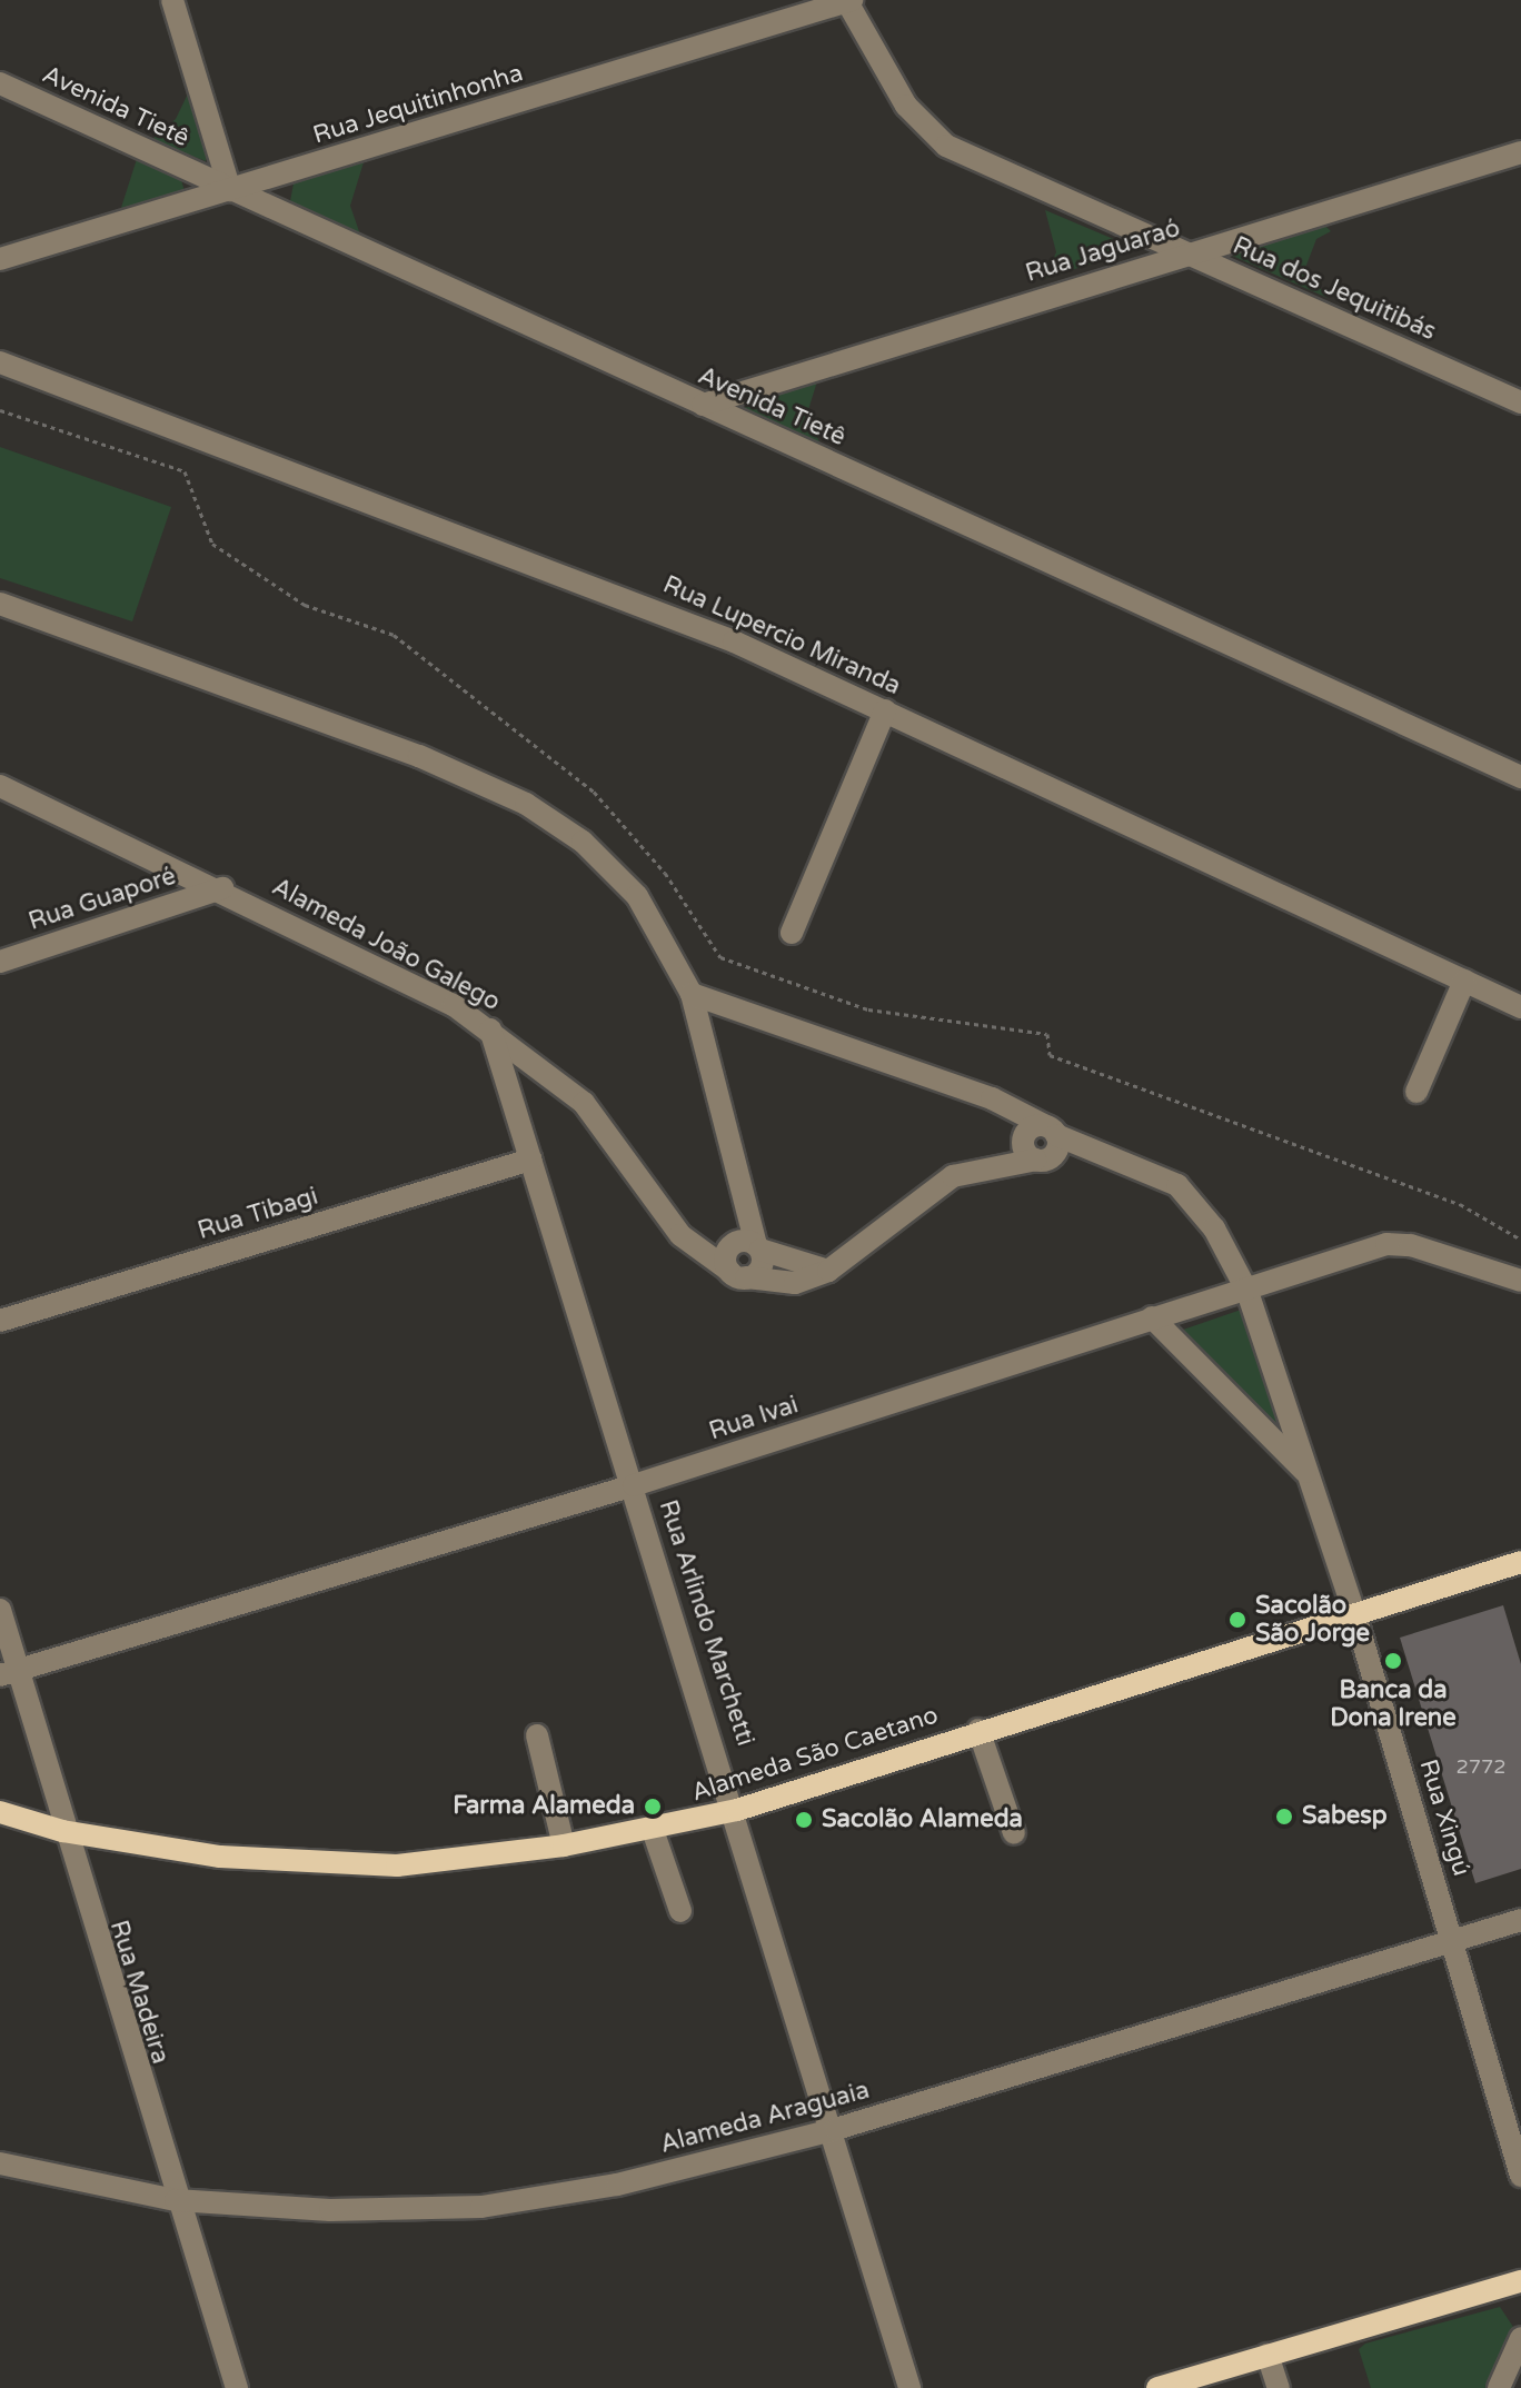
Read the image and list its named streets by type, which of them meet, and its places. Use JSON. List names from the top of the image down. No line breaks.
{"streets":{"main road":["Alameda São Caetano"],"street":["Rua Jequitinhonha","Avenida Tietê","Rua Jaguaraó","Rua dos Jequitibás","Rua Lupercio Miranda","Rua Guaporé","Alameda João Galego","Rua Tibagi","Rua Ivai","Rua Arlindo Marchetti","Rua Xingú","Rua Madeira","Alameda Araguaia"]},"crossings":[["Rua Jequitinhonha","Avenida Tietê"],["Rua Jequitinhonha","Rua dos Jequitibás"],["Avenida Tietê","Rua Jaguaraó"],["Rua Jaguaraó","Rua dos Jequitibás"],["Rua Guaporé","Alameda João Galego"],["Alameda João Galego","Rua Arlindo Marchetti"],["Rua Tibagi","Rua Arlindo Marchetti"],["Rua Ivai","Rua Arlindo Marchetti"],["Rua Ivai","Rua Xingú"],["Rua Ivai","Rua Madeira"],["Rua Arlindo Marchetti","Alameda São Caetano"],["Rua Arlindo Marchetti","Alameda Araguaia"],["Alameda São Caetano","Rua Xingú"],["Alameda São Caetano","Rua Madeira"],["Rua Xingú","Alameda Araguaia"],["Rua Madeira","Alameda Araguaia"]],"places":["Sacolão São Jorge","Banca da Dona Irene","Farma Alameda","Sabesp","Sacolão Alameda"],"house_numbers":["2772"]}
